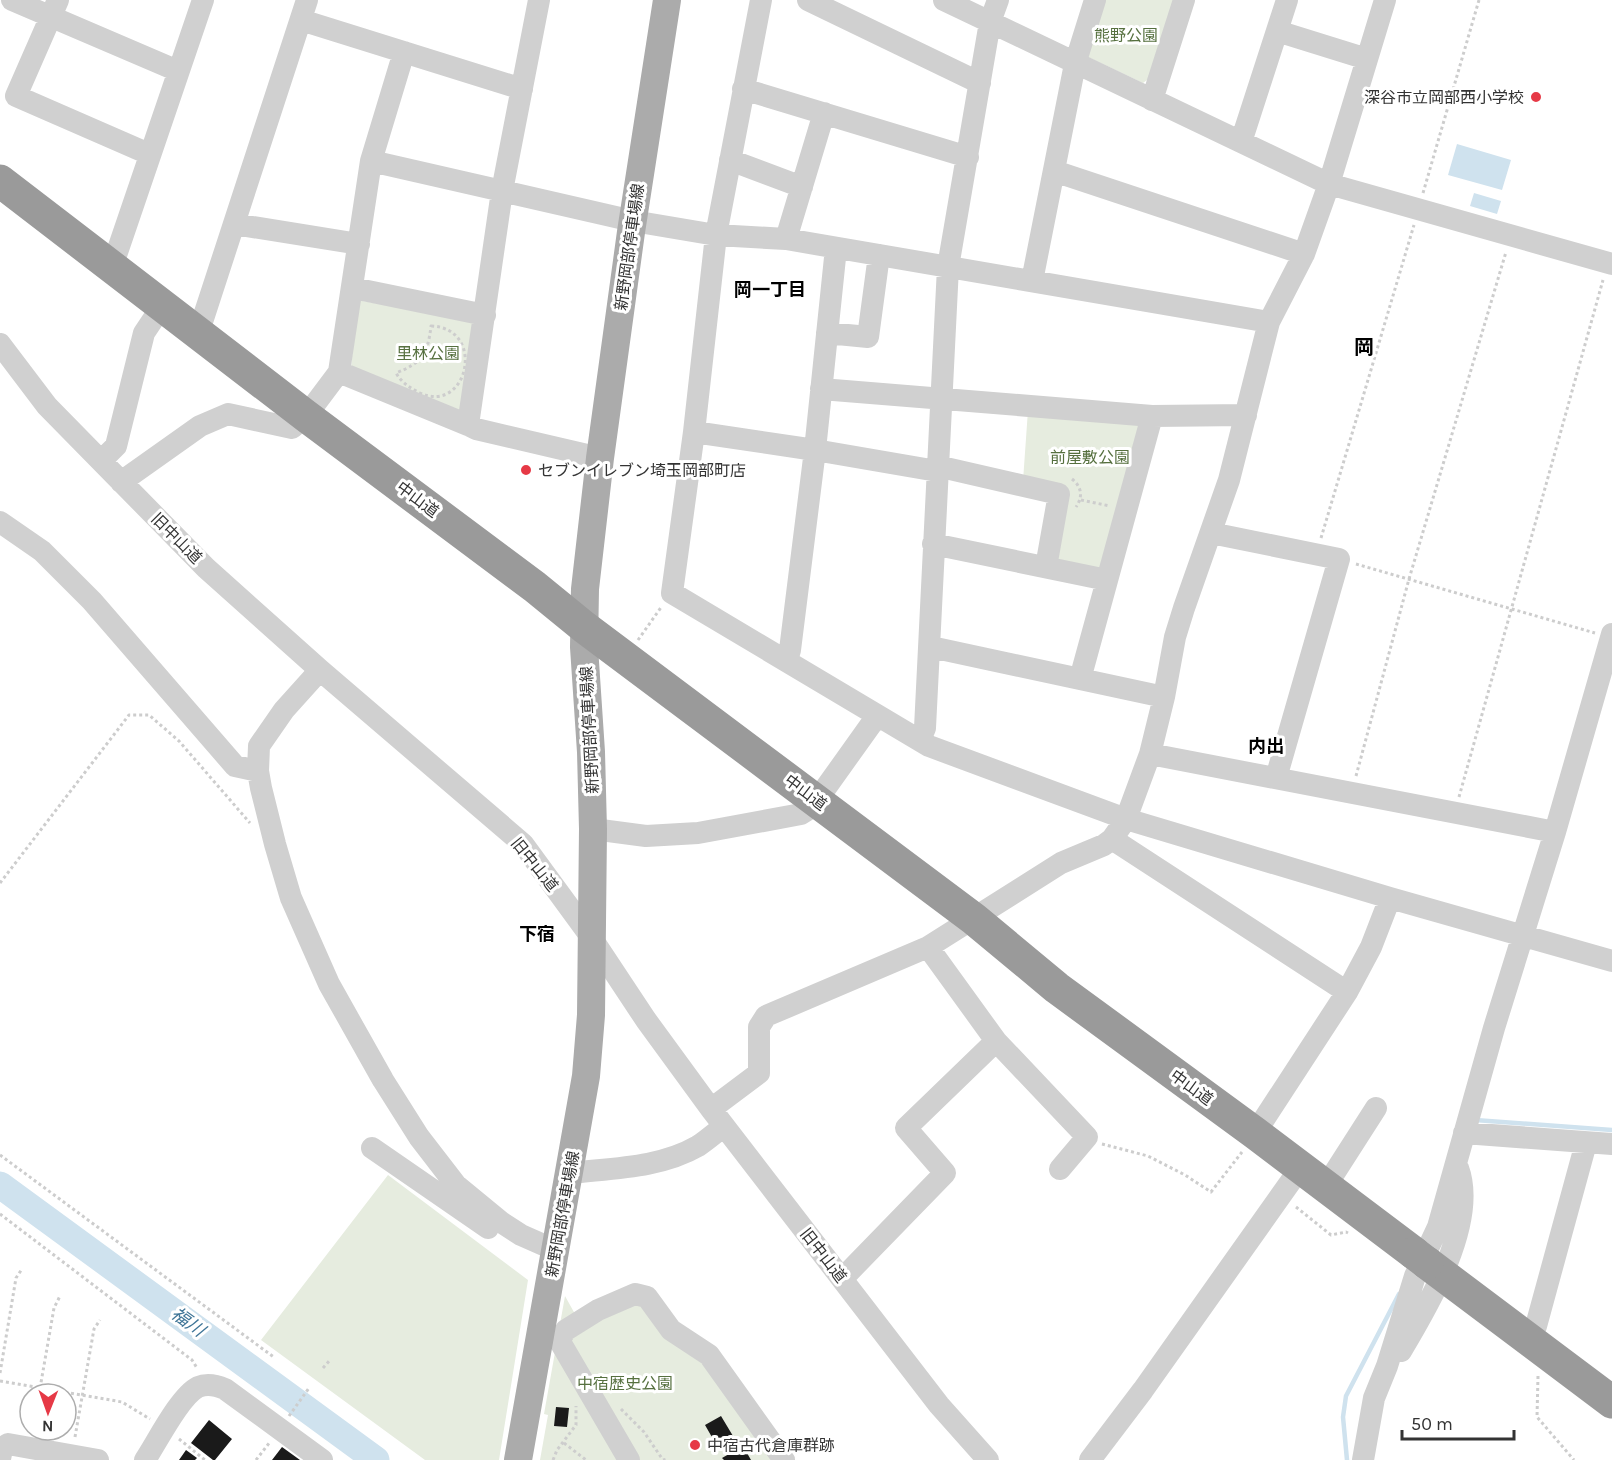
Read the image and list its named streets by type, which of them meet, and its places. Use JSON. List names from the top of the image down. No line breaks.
{"streets":{"highway":["中山道"],"main road":["新野岡部停車場線"],"street":["旧中山道"]},"crossings":[["新野岡部停車場線","中山道"],["新野岡部停車場線","旧中山道"]],"districts":["岡一丁目","岡","内出","下宿"],"water":["福川"],"parks":["熊野公園","里林公園","前屋敷公園","中宿歴史公園"],"places":["深谷市立岡部西小学校","セブンイレブン埼玉岡部町店","中宿古代倉庫群跡"],"scale_bar":"50 m","north":"bottom"}
